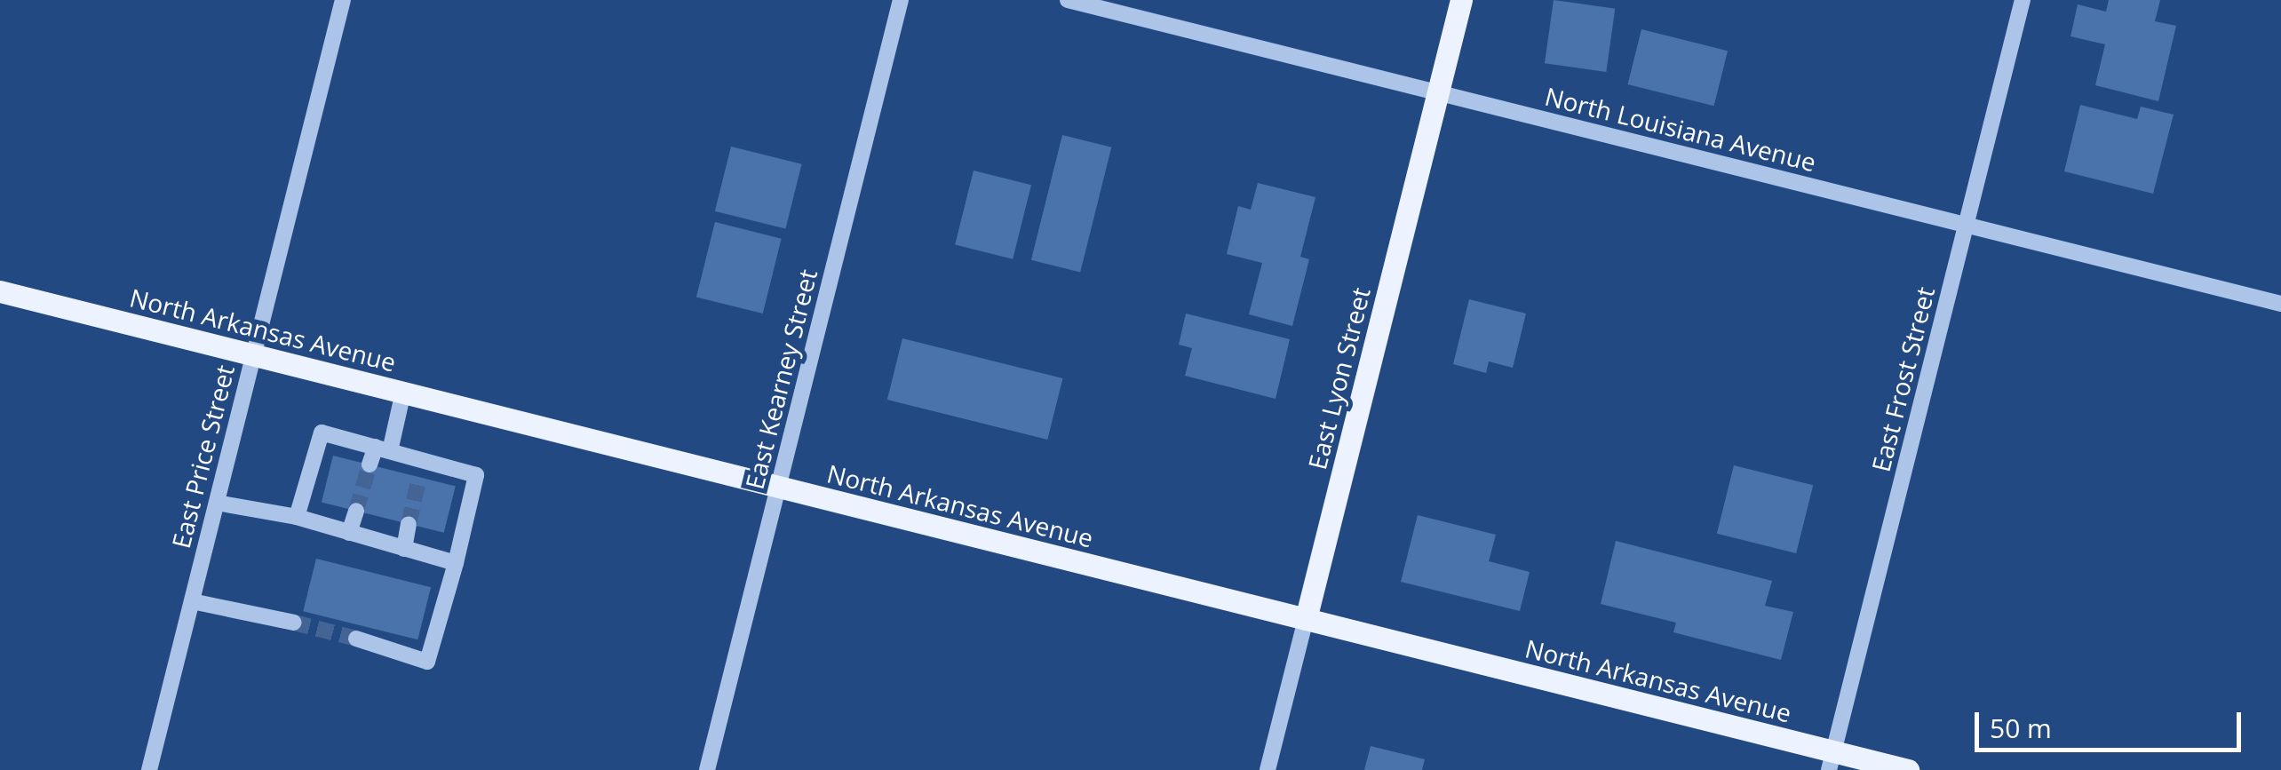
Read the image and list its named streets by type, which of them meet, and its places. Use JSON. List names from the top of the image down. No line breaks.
{"streets":{"main road":["North Arkansas Avenue","East Lyon Street"],"street":["North Louisiana Avenue","East Kearney Street","East Frost Street","East Price Street"]},"crossings":[["North Louisiana Avenue","East Lyon Street"],["North Louisiana Avenue","East Frost Street"],["North Arkansas Avenue","East Lyon Street"],["North Arkansas Avenue","East Kearney Street"],["North Arkansas Avenue","East Frost Street"],["North Arkansas Avenue","East Price Street"]],"scale_bar":"50 m"}
